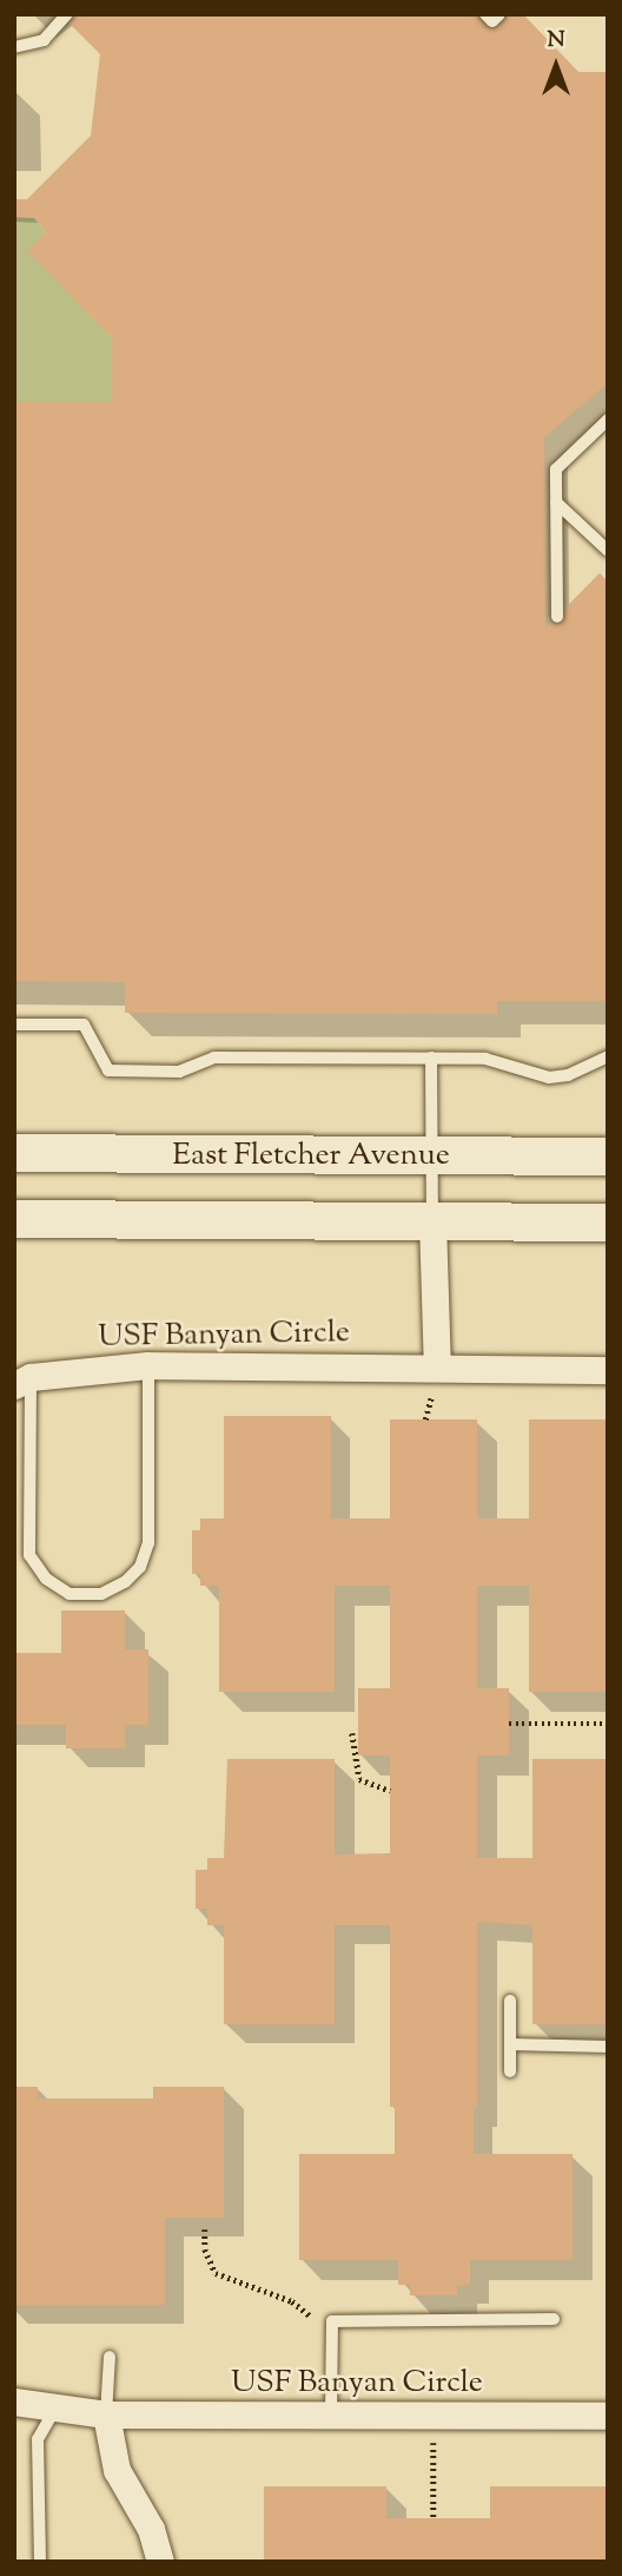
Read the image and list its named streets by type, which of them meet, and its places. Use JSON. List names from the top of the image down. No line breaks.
{"streets":{"main road":["East Fletcher Avenue"],"street":["USF Banyan Circle"]},"north":"top"}
